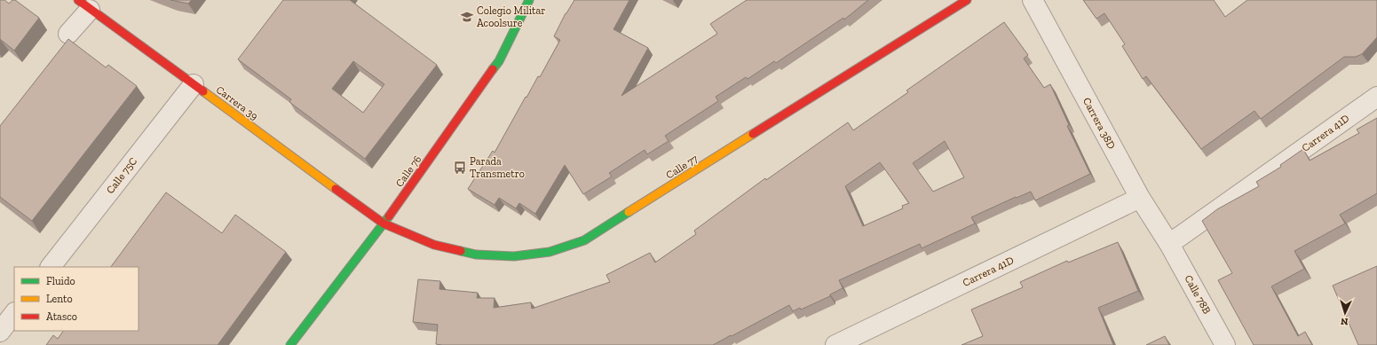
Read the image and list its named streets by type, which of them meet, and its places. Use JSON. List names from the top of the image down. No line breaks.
{"streets":{"street":["Carrera 39","Carrera 38D","Carrera 41D","Calle 77","Calle 76","Calle 75C","Calle 78B"]},"crossings":[["Carrera 39","Calle 77"],["Carrera 39","Calle 76"],["Carrera 39","Calle 75C"],["Carrera 38D","Carrera 41D"],["Carrera 38D","Calle 78B"],["Carrera 41D","Calle 78B"],["Calle 77","Calle 76"]],"places":{"school or university":["Colegio Militar Acoolsure"],"bus stop":["Parada Transmetro"]},"legend":["Fluido","Lento","Atasco"],"north":"bottom"}
